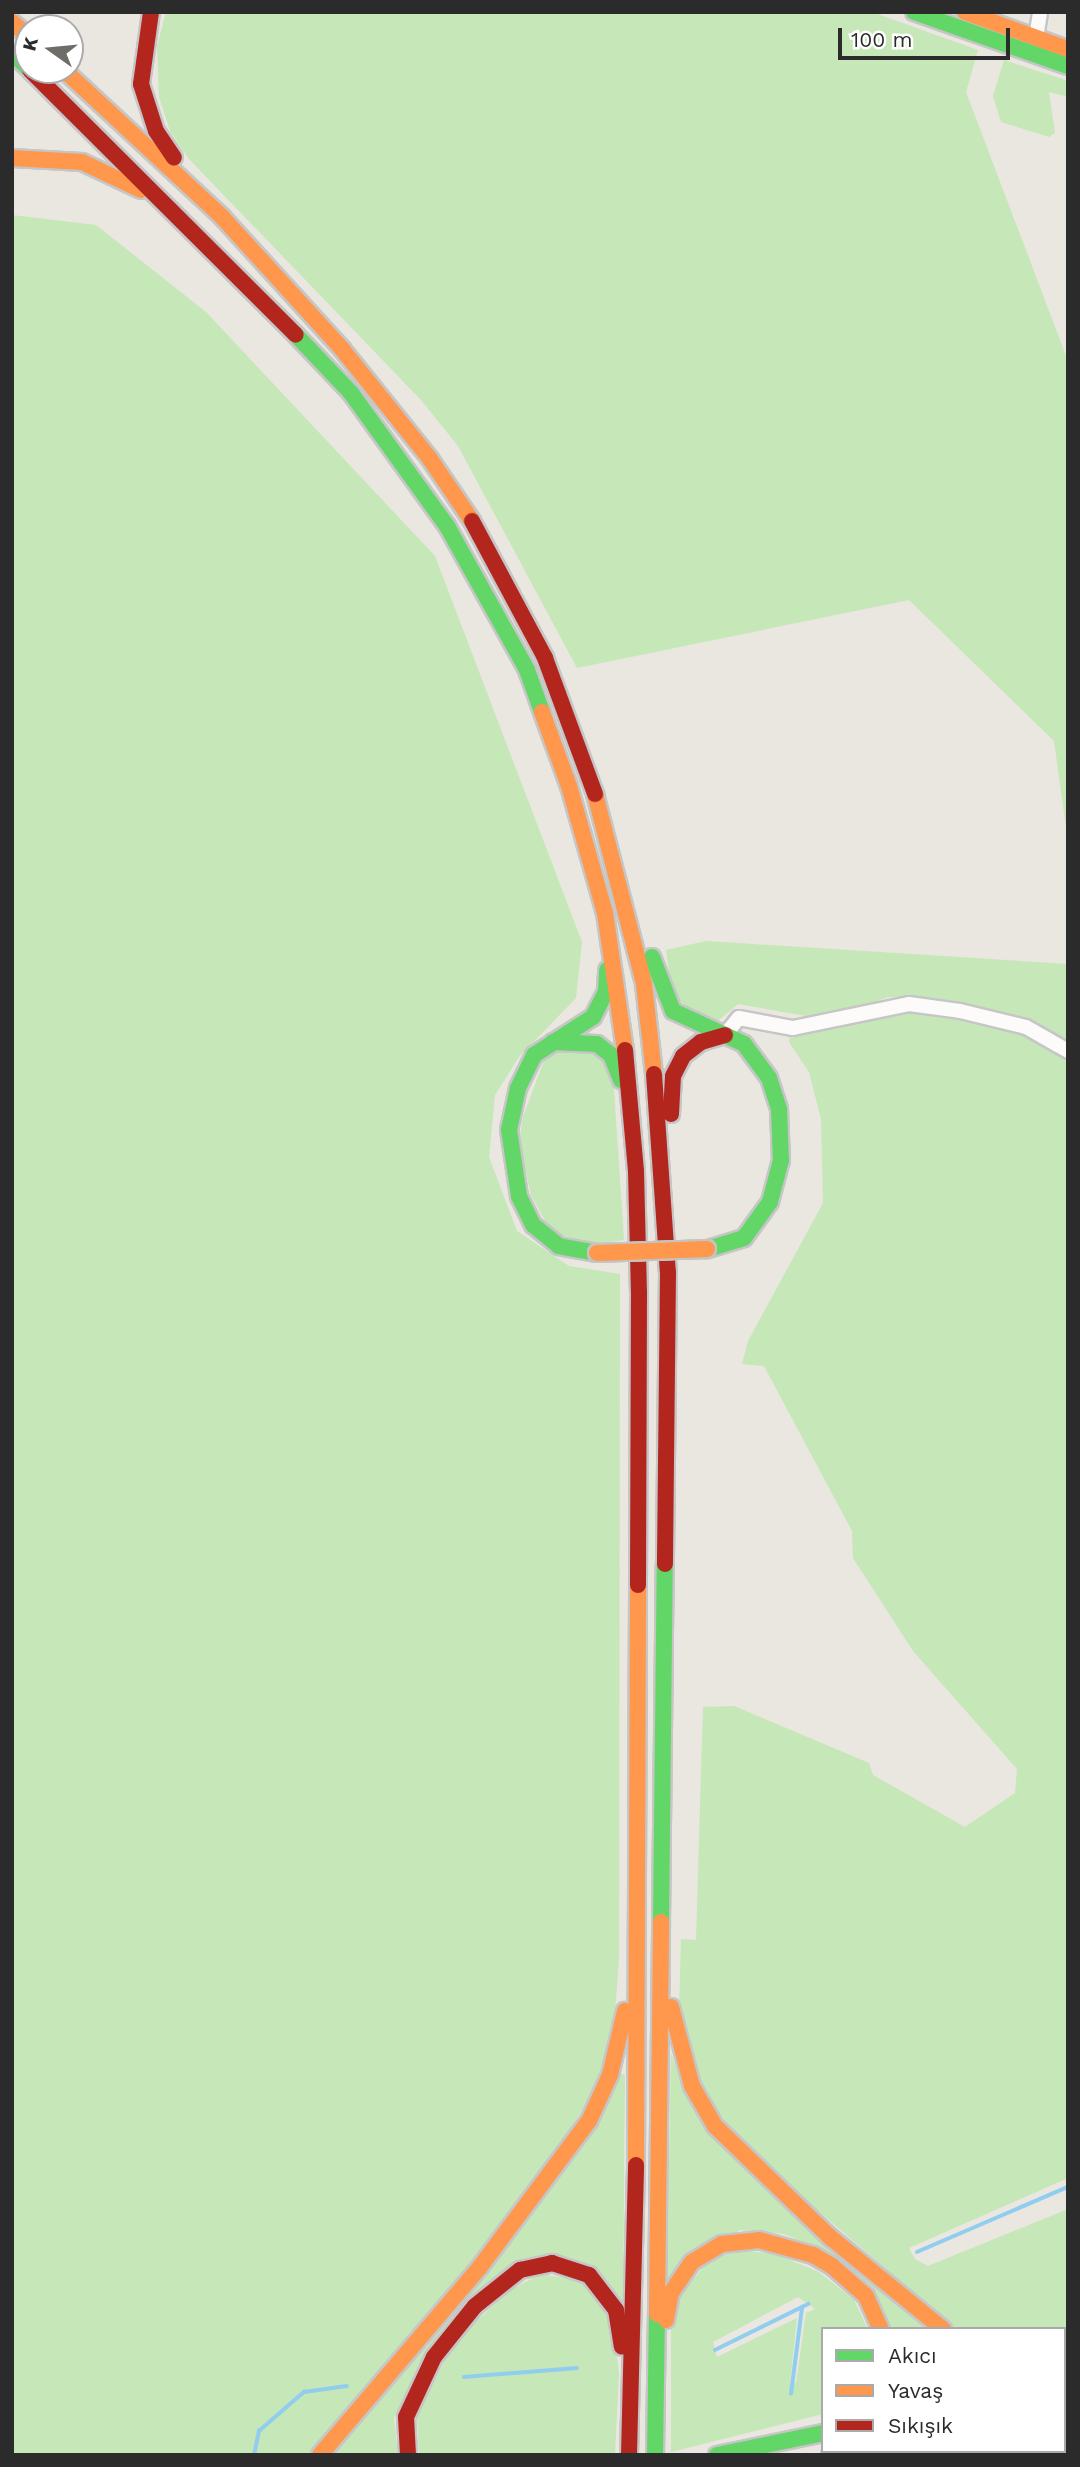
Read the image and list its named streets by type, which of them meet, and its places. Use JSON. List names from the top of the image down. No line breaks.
{"legend":["Akıcı","Yavaş","Sıkışık"],"scale_bar":"100 m","north":"left"}
